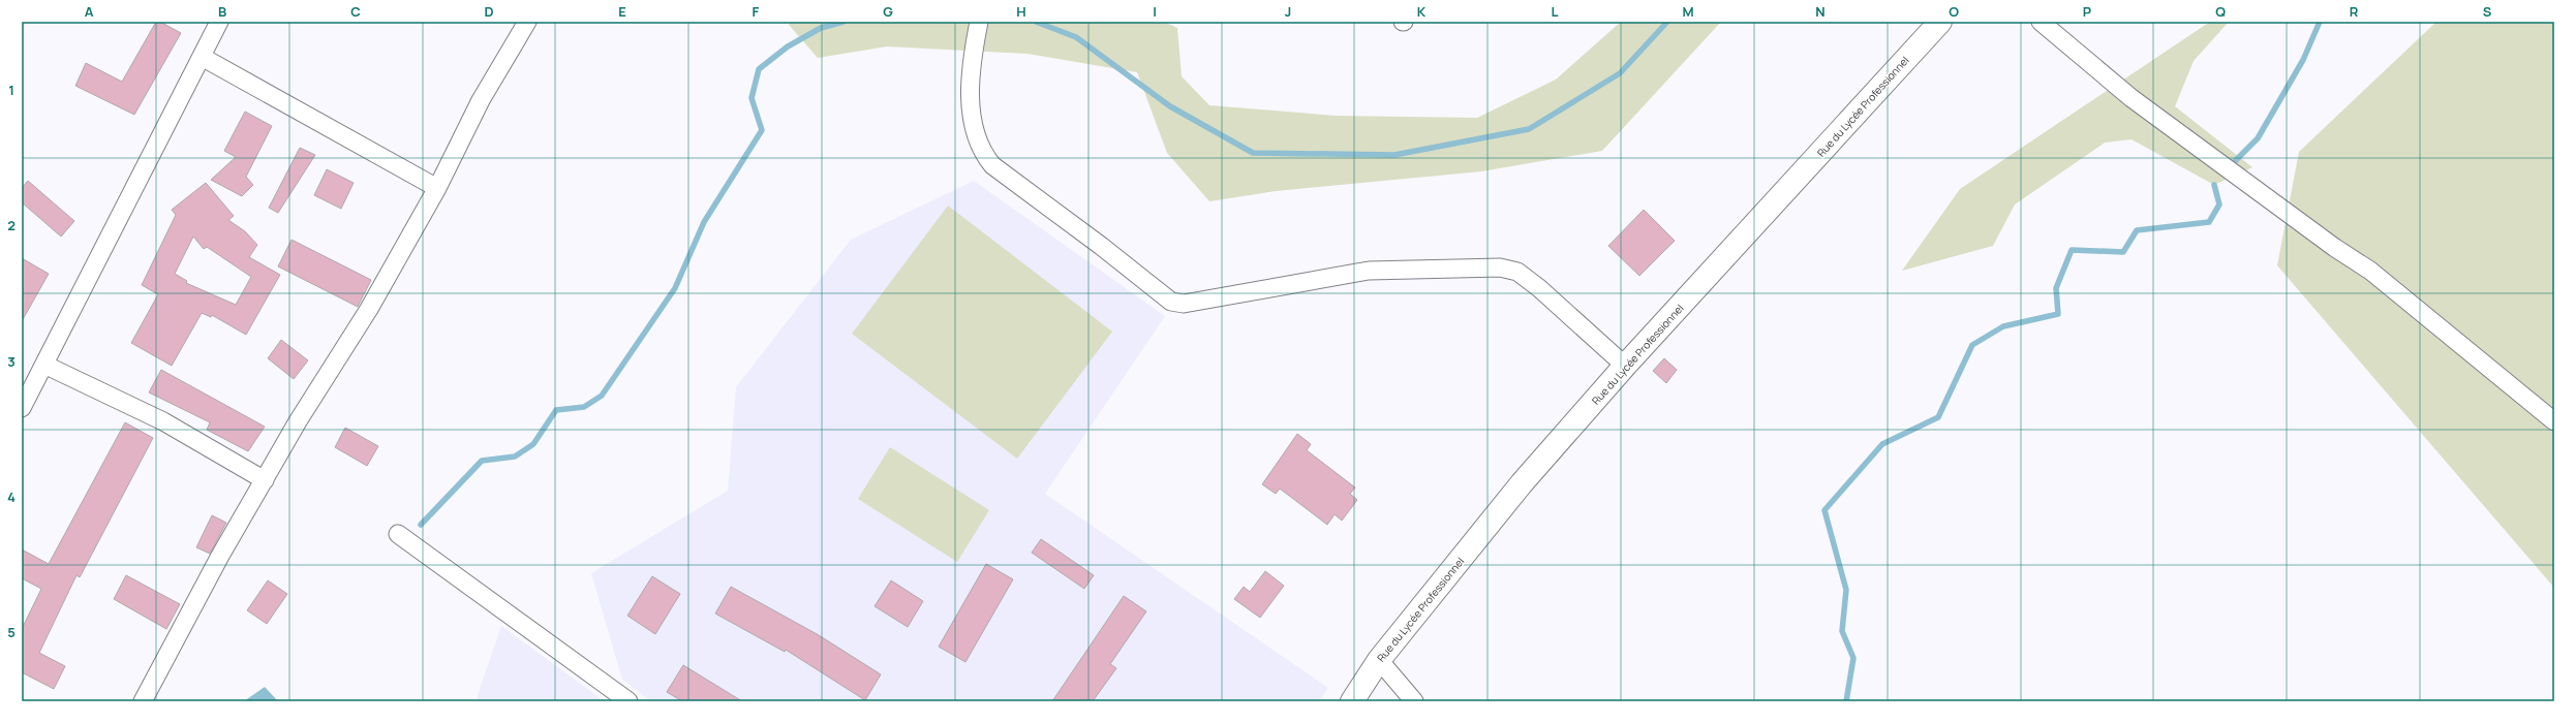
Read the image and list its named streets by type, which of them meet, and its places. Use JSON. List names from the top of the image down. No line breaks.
{"streets":{"main road":["Rue du Lycée Professionnel"]},"grid":{"columns":["A","B","C","D","E","F","G","H","I","J","K","L","M","N","O","P","Q","R","S"],"rows":["1","2","3","4","5"]}}
